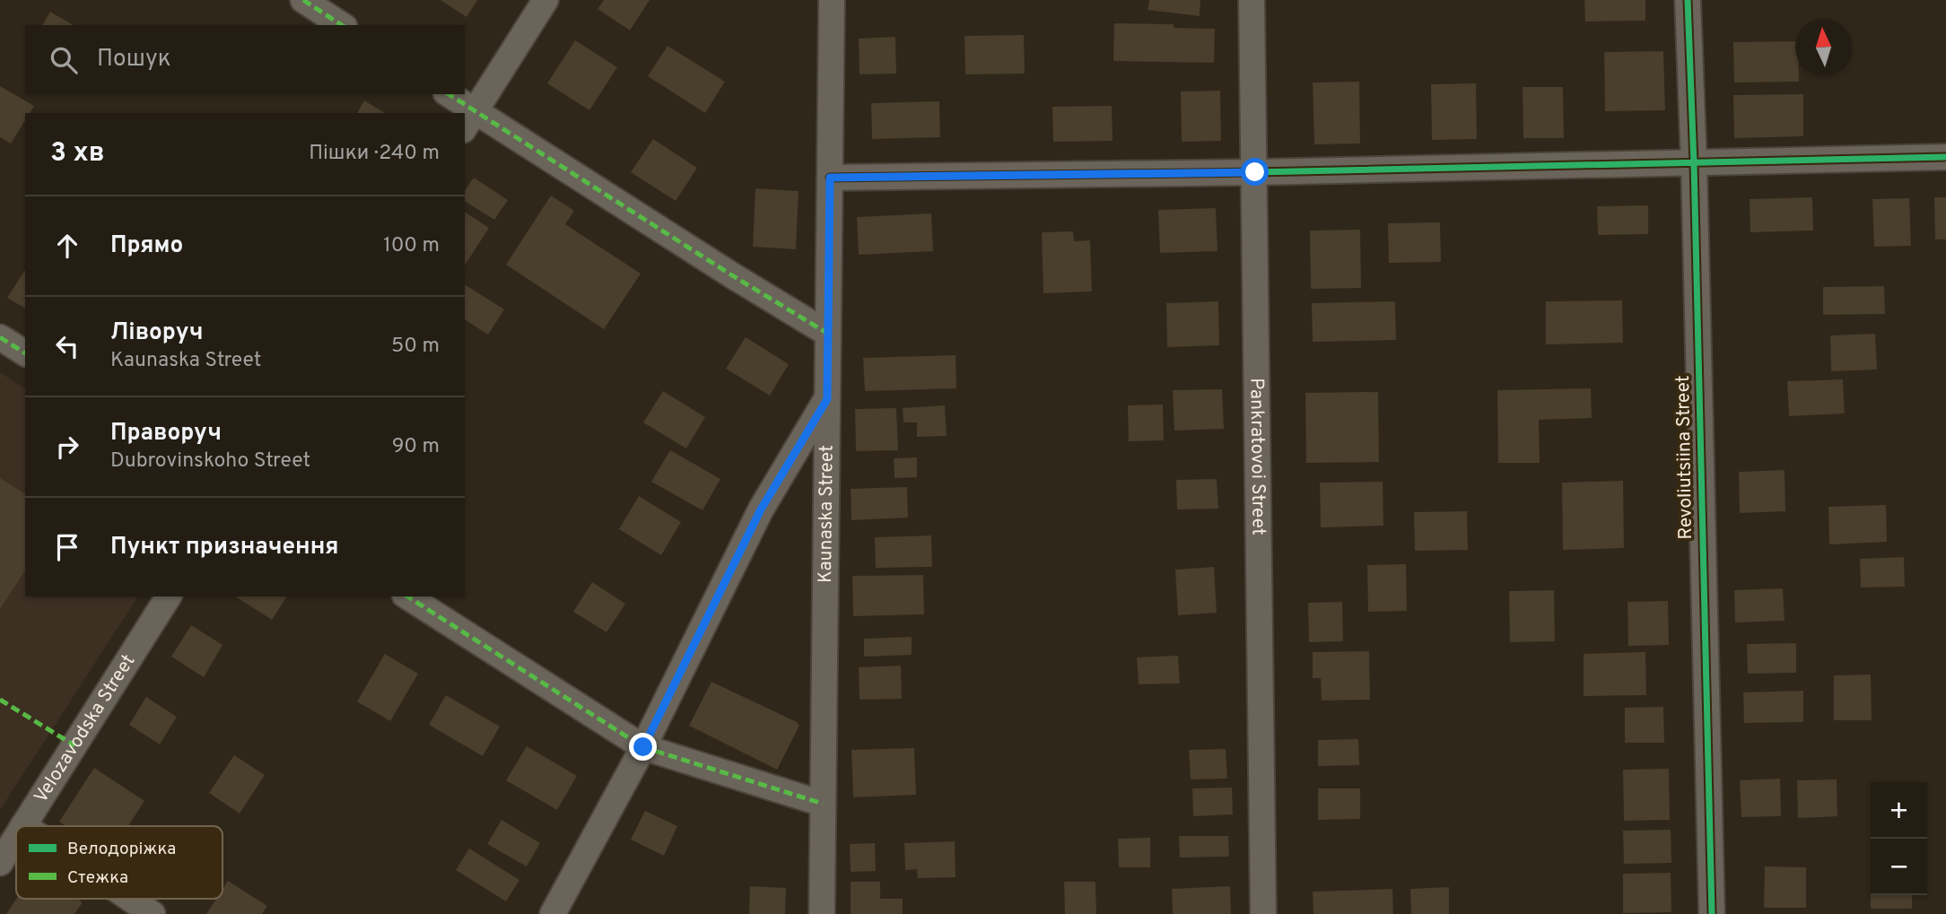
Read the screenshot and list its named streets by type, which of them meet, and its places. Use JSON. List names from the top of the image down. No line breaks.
{"streets":{"street":["Pankratovoi Street","Revoliutsiina Street","Kaunaska Street","Velozavodska Street"]},"legend":["Велодоріжка","Стежка"],"north":"top","page":{"search":"Пошук","heading":["3 хв","Пішки · 240 m"],"list":[["Прямо","100 m"],["Ліворуч","Kaunaska Street","50 m"],["Праворуч","Dubrovinskoho Street","90 m"],"Пункт призначення"],"map_buttons":["+","−"]}}
